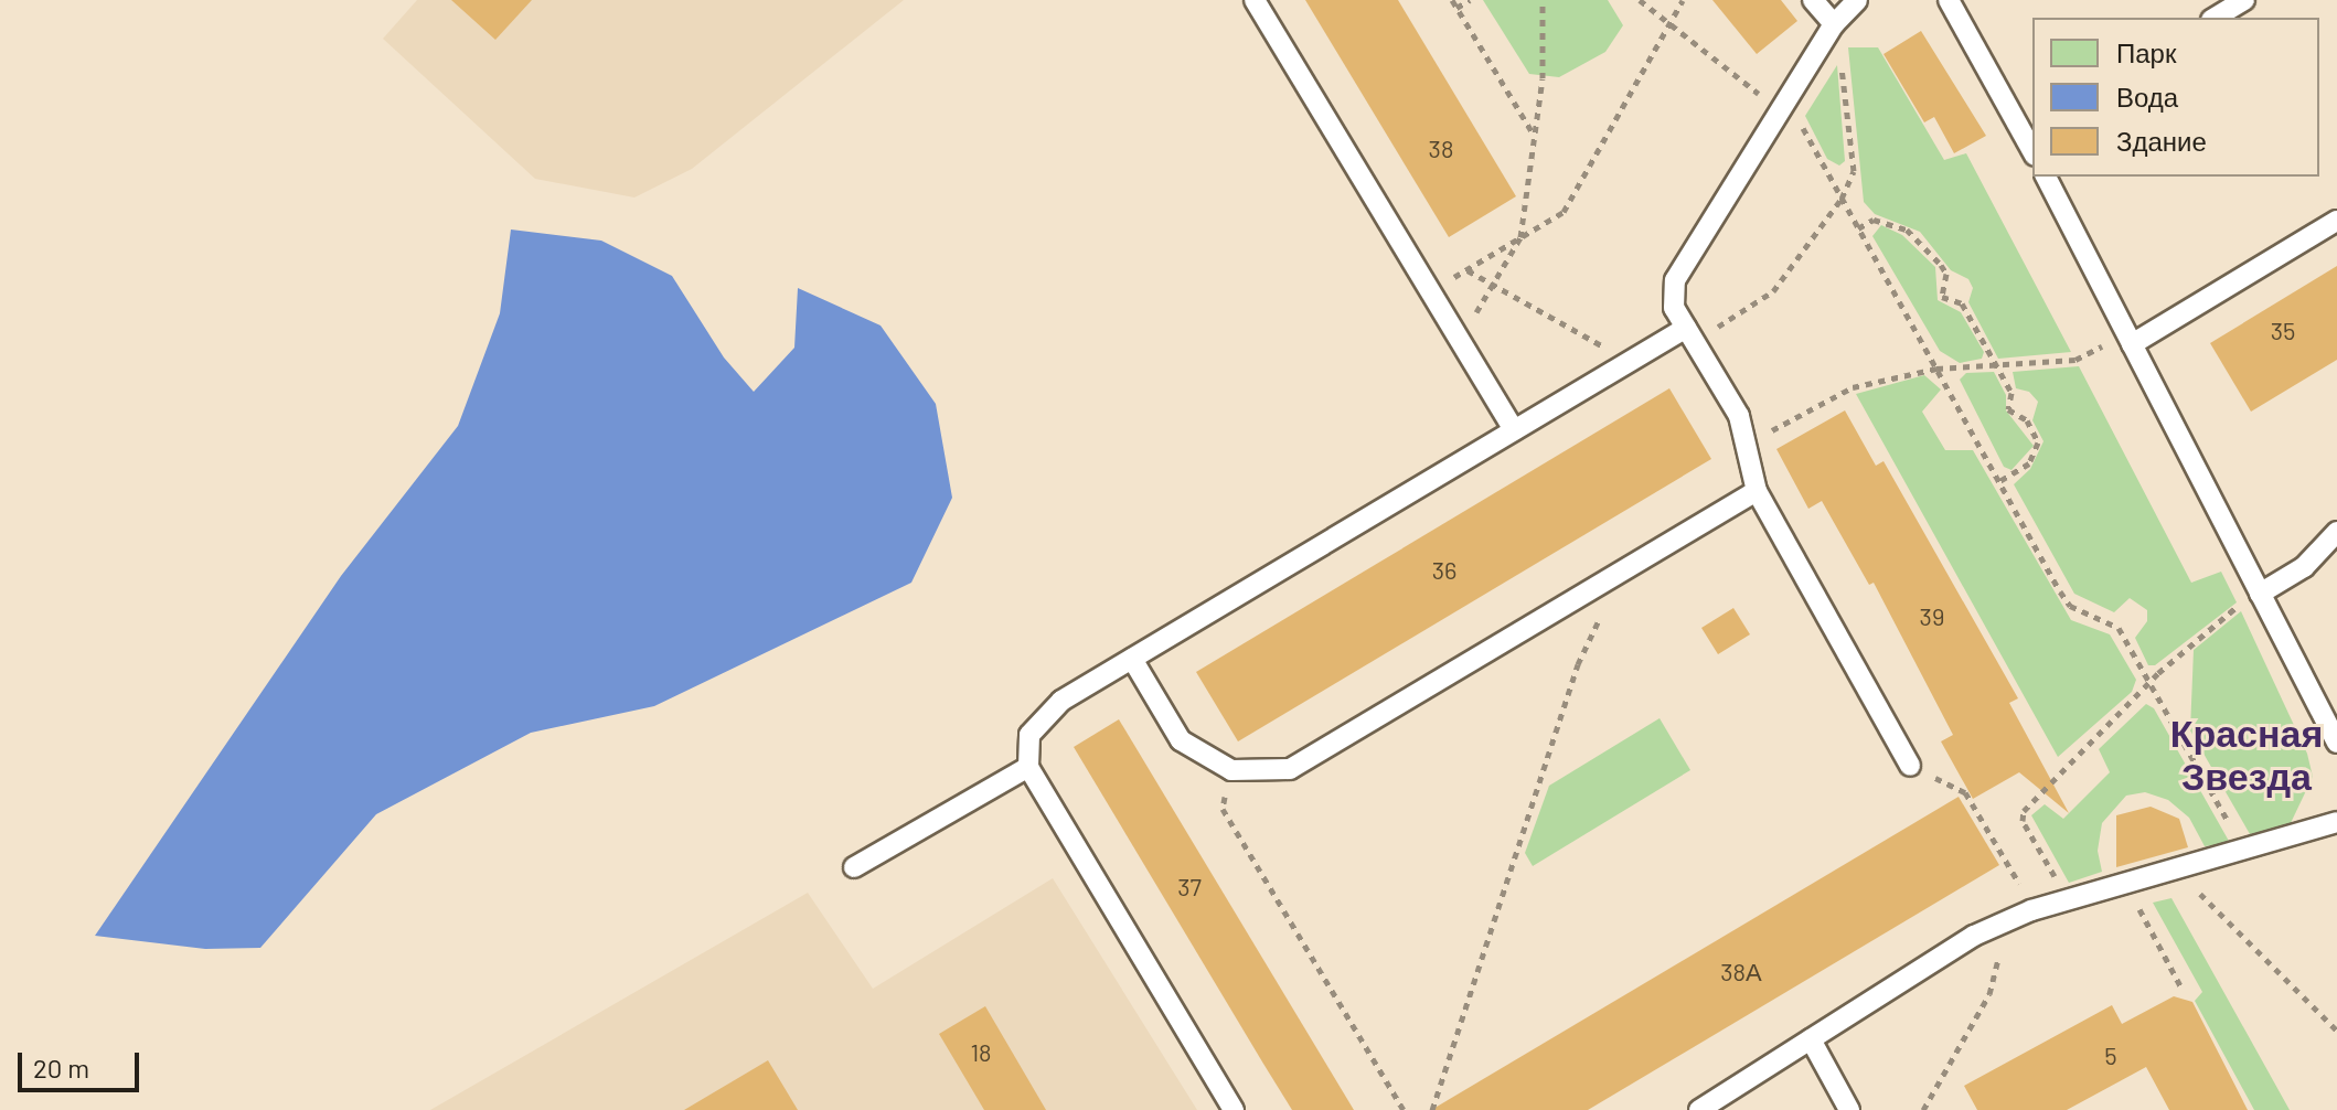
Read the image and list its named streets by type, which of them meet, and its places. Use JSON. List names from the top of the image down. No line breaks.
{"districts":["Красная Звезда"],"house_numbers":["38","35","36","39","37","38А","18","5"],"legend":["Парк","Вода","Здание"],"scale_bar":"20 m"}
